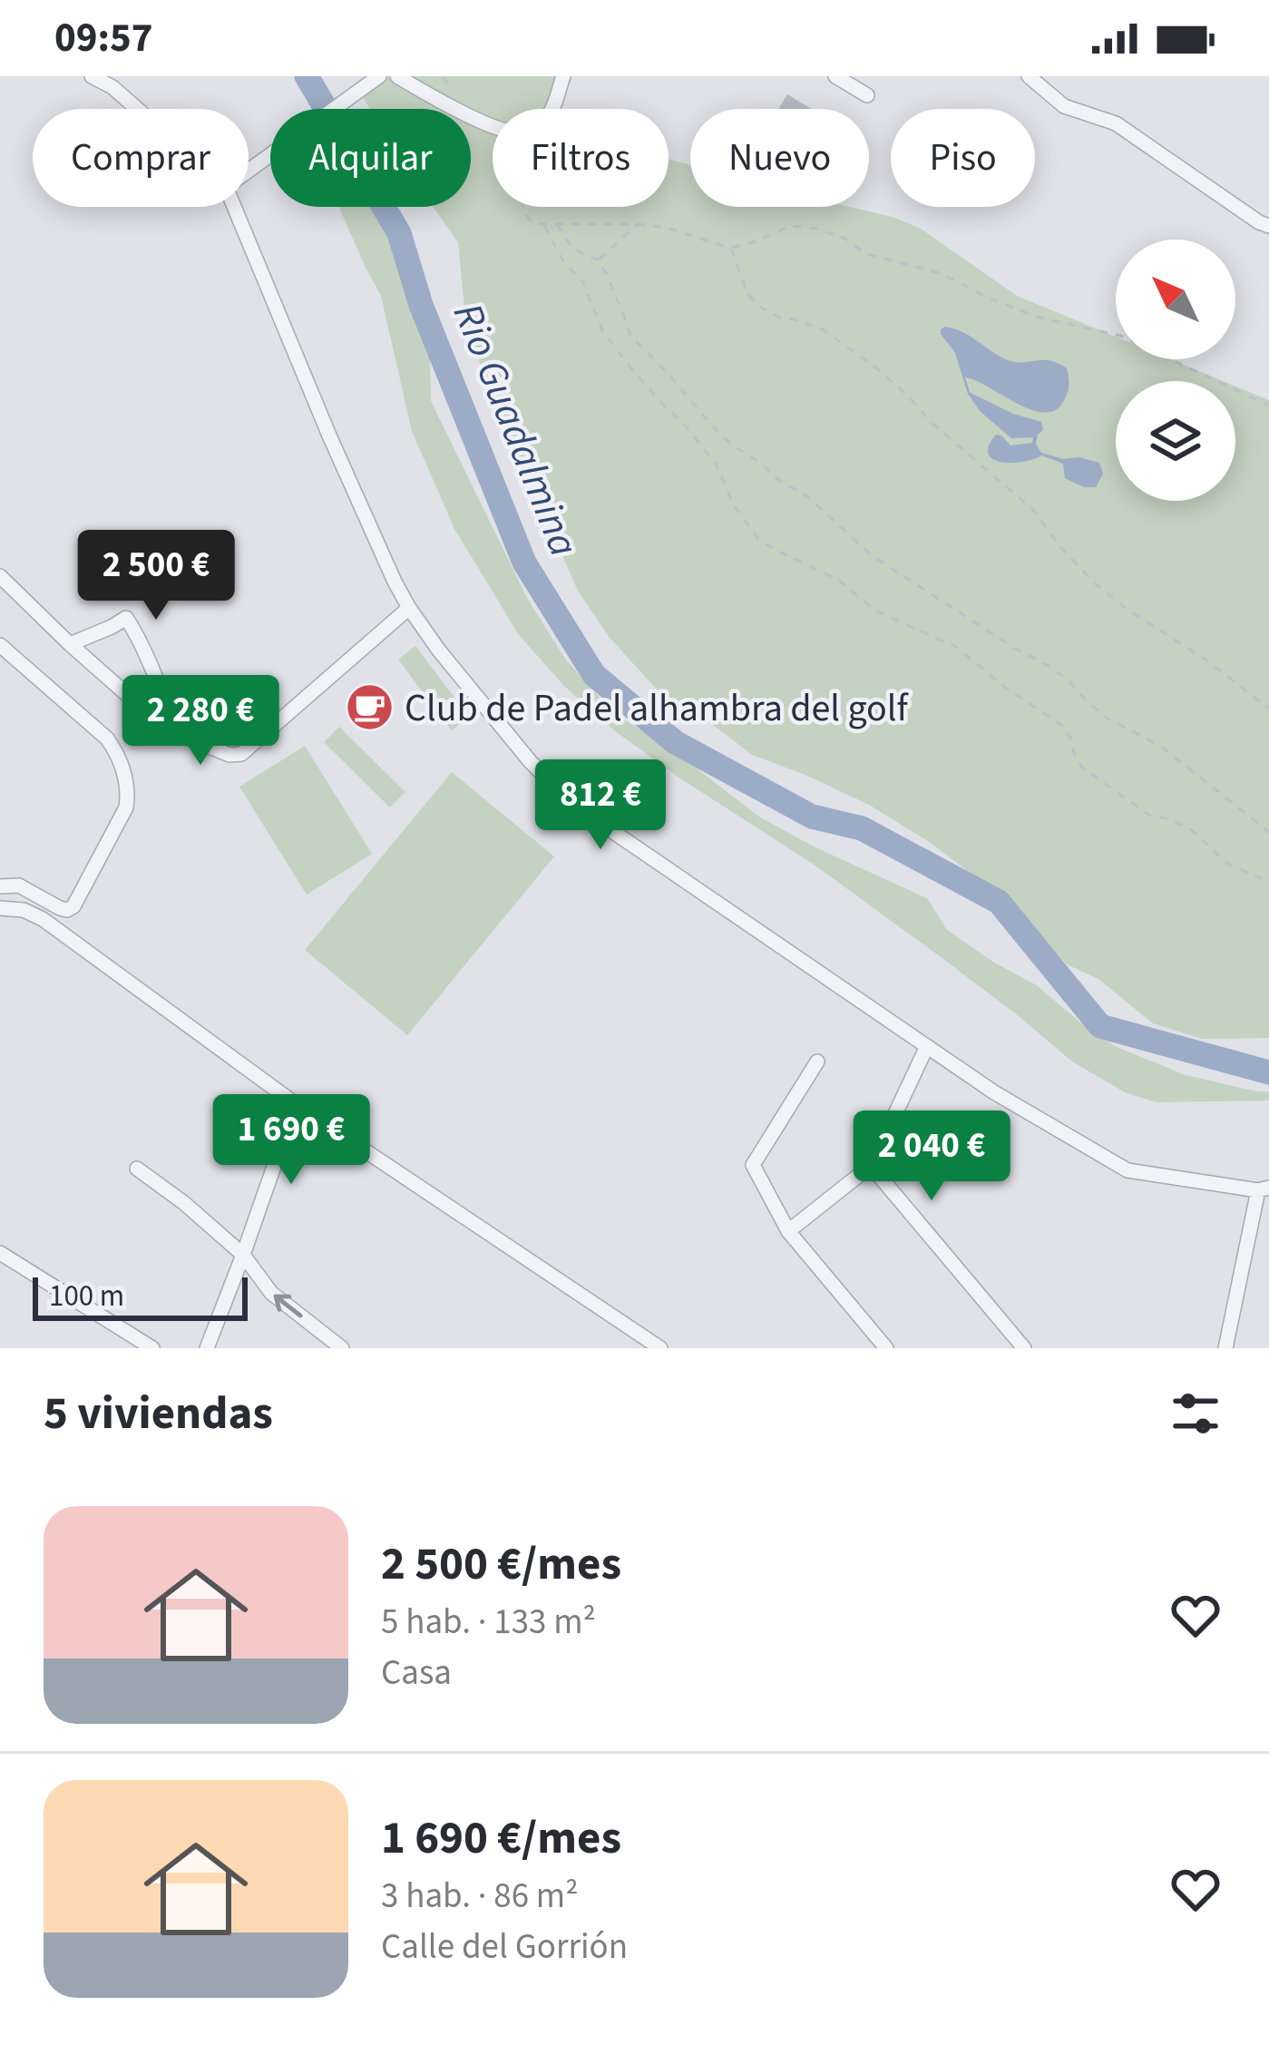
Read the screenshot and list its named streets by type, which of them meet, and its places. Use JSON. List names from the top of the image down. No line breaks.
{"water":["Rio Guadalmina"],"places":{"cafe":["Club de Padel alhambra del golf"]},"scale_bar":"100 m","north":"top left","page":{"status":"09:57","chip":["Comprar","Alquilar","Filtros","Nuevo","Piso"],"price":["2 500 €","2 280 €","812 €","1 690 €","2 040 €"],"scale":"100 m","heading":"5 viviendas","list":[{"name":"2 500 €/mes","note":"5 hab. · 133 m² · Casa"},{"name":"1 690 €/mes","note":"3 hab. · 86 m² · Calle del Gorrión"}]}}
